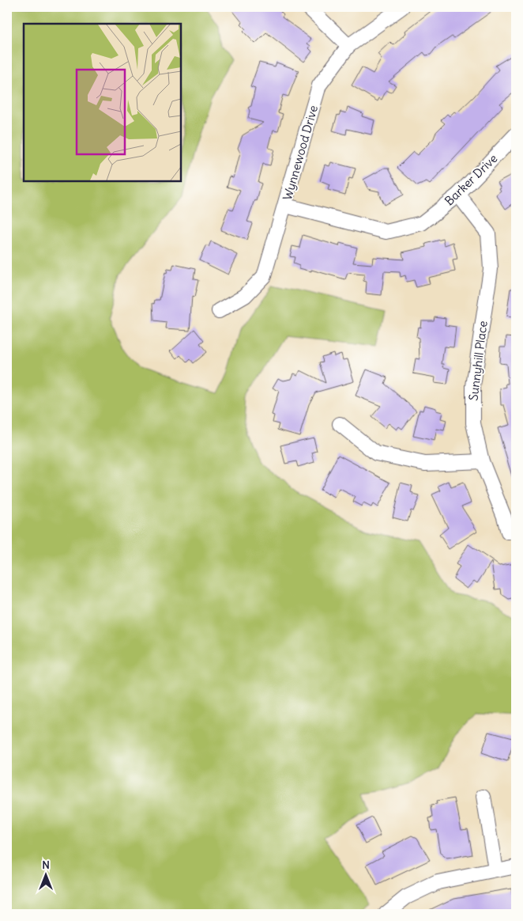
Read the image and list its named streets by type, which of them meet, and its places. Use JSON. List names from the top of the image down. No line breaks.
{"streets":{"street":["Wynnewood Drive","Barker Drive","Sunnyhill Place"]},"crossings":[["Wynnewood Drive","Barker Drive"],["Barker Drive","Sunnyhill Place"]],"north":"top"}
